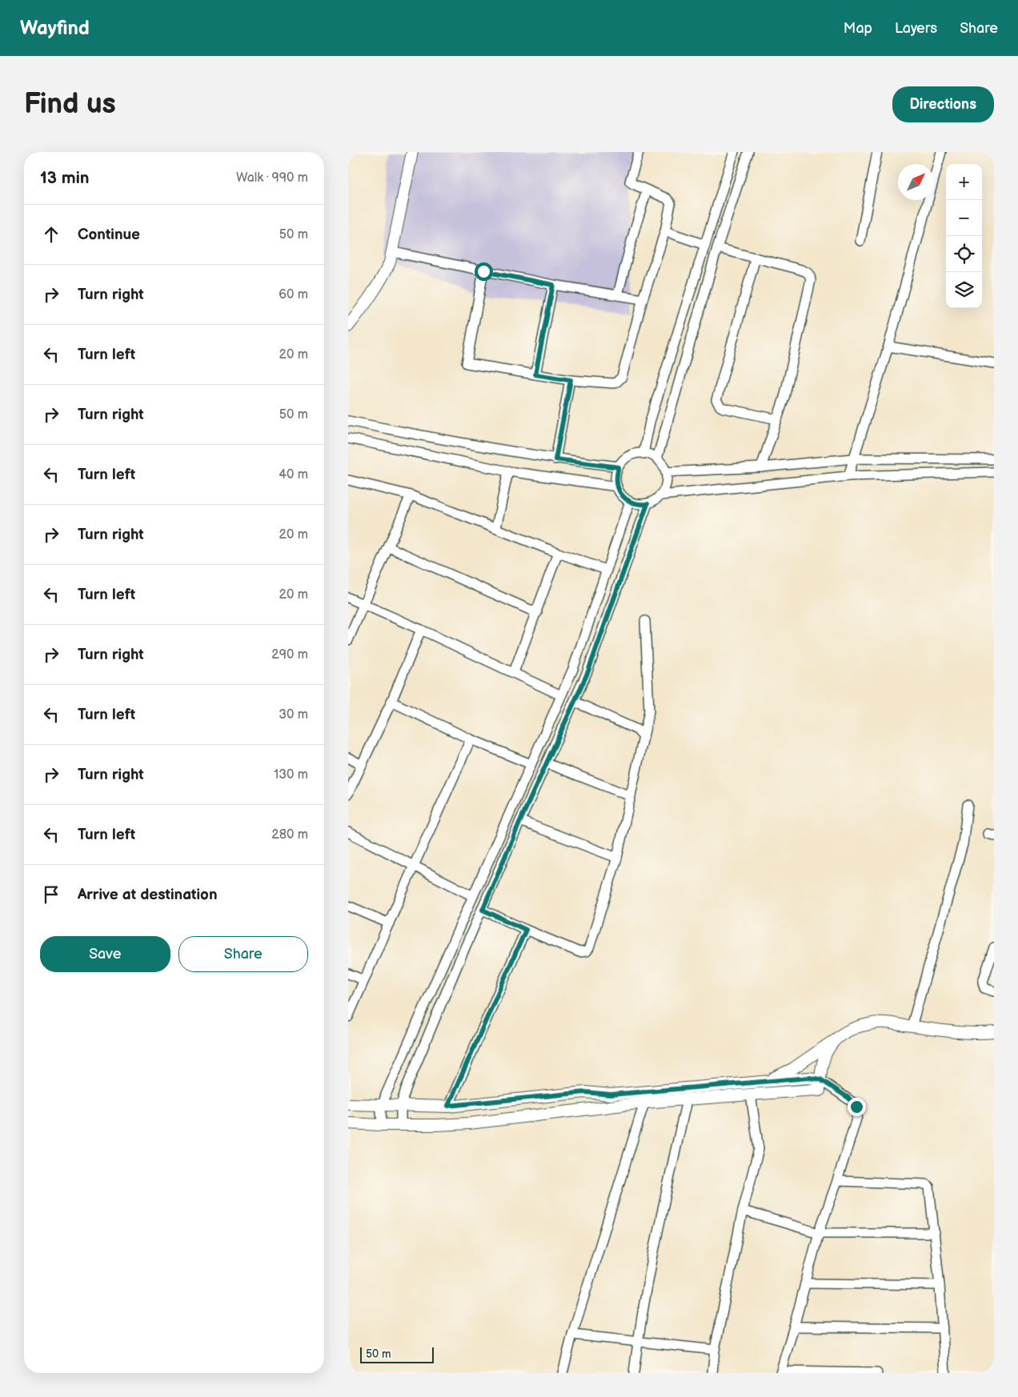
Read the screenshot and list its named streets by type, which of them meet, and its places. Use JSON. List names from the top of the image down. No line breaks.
{"scale_bar":"50 m","north":"top right","page":{"header":"Wayfind","nav":["Map","Layers","Share"],"buttons":["Directions",["Save","Share"]],"title":"Find us","heading":["13 min","Walk · 990 m"],"map_buttons":["+","−"],"list":[["Continue","50 m"],["Turn right","60 m"],["Turn left","20 m"],["Turn right","50 m"],["Turn left","40 m"],["Turn right","20 m"],["Turn left","20 m"],["Turn right","290 m"],["Turn left","30 m"],["Turn right","130 m"],["Turn left","280 m"],"Arrive at destination"],"scale":"50 m"}}
